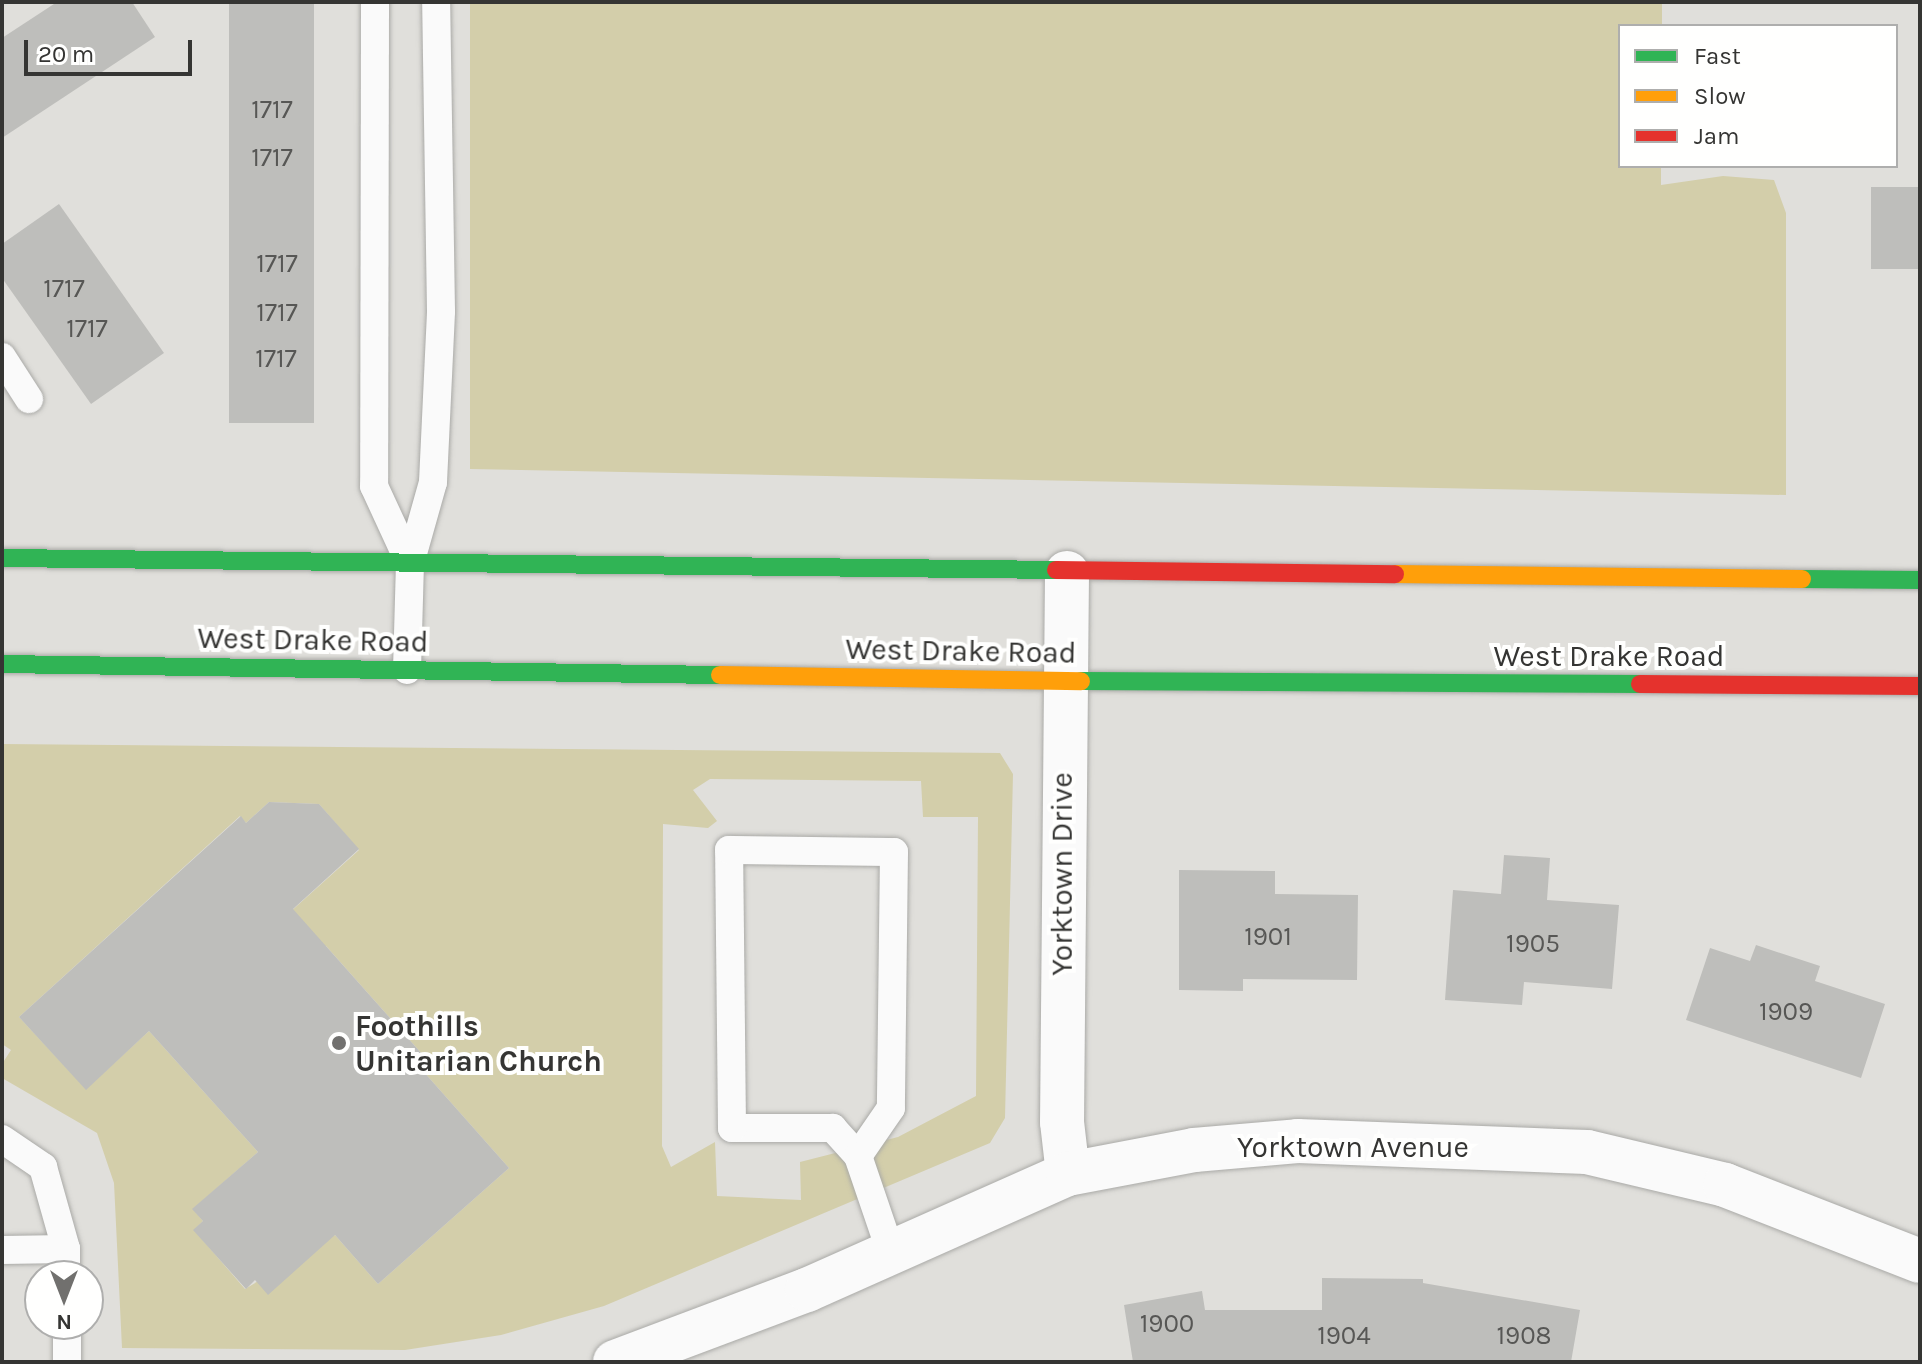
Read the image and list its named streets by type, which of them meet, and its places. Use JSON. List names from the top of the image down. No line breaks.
{"streets":{"main road":["West Drake Road"],"street":["Yorktown Drive","Yorktown Avenue"]},"crossings":[["West Drake Road","Yorktown Drive"],["Yorktown Drive","Yorktown Avenue"]],"places":["Foothills Unitarian Church"],"house_numbers":["1717","1717","1717","1717","1717","1717","1717","1901","1905","1909","1900","1904","1908"],"legend":["Fast","Slow","Jam"],"scale_bar":"20 m","north":"bottom"}
